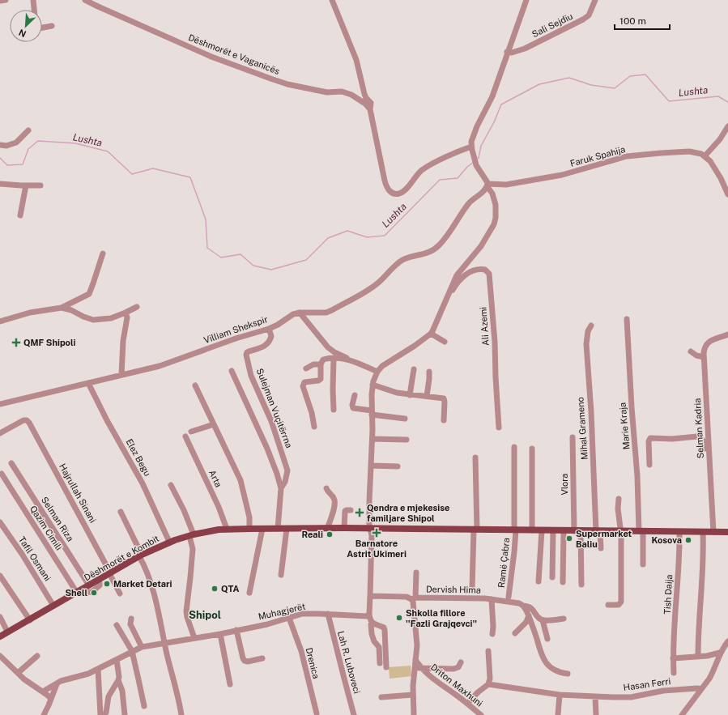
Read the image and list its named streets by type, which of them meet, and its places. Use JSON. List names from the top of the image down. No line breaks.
{"streets":{"main road":["Dëshmorët e Kombit"],"street":["Sali Sejdiu","Dëshmorët e Vaganicës","Faruk Spahija","Ali Azemi","Villiam Shekspir","Sulejman Vuçitërrna","Marie Kraja","Mihal Grameno","Selman Kadria","Elez Begu","Arta","Vlora","Hajrullah Sinani","Selman Riza","Qazim Cimili","Tafil Osmani","Ramë Çabra","Dervish Hima","Tish Daija","Muhagjerët","Lah R. Luboveci","Drenica","Hasan Ferri","Driton Maxhuni"]},"crossings":[["Faruk Spahija","Villiam Shekspir"],["Villiam Shekspir","Sulejman Vuçitërrna"],["Villiam Shekspir","Elez Begu"],["Sulejman Vuçitërrna","Dëshmorët e Kombit"],["Marie Kraja","Dëshmorët e Kombit"],["Mihal Grameno","Dëshmorët e Kombit"],["Selman Kadria","Dëshmorët e Kombit"],["Elez Begu","Dëshmorët e Kombit"],["Arta","Dëshmorët e Kombit"],["Vlora","Dëshmorët e Kombit"],["Hajrullah Sinani","Dëshmorët e Kombit"],["Selman Riza","Dëshmorët e Kombit"],["Qazim Cimili","Dëshmorët e Kombit"],["Dëshmorët e Kombit","Tafil Osmani"],["Dëshmorët e Kombit","Ramë Çabra"],["Dëshmorët e Kombit","Tish Daija"],["Muhagjerët","Lah R. Luboveci"],["Muhagjerët","Drenica"]],"districts":["Shipol"],"water":["Lushta"],"places":{"health":["QMF Shipoli","Qendra e mjekesise familjare Shipol","Barnatore Astrit Ukimeri"],"other":["Reali","Supermarket Baliu","Kosova","Market Detari","QTA","Shell","Shkolla fillore ''Fazli Grajqevci''"]},"scale_bar":"100 m","north":"bottom left"}
